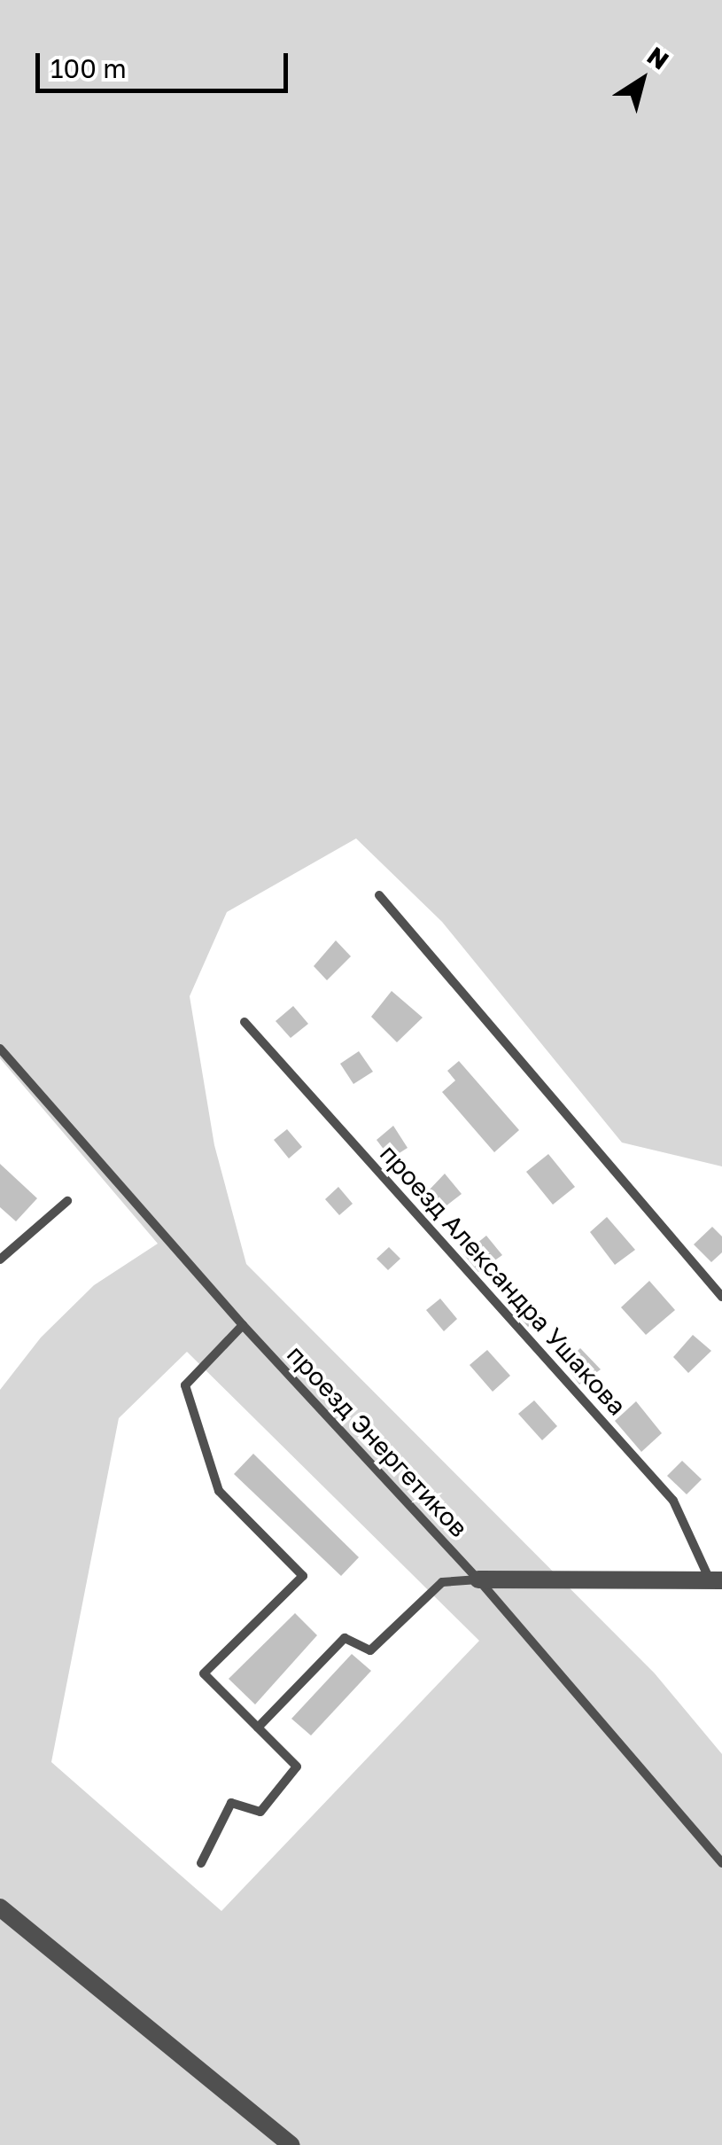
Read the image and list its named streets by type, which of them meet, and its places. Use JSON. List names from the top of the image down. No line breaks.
{"streets":{"lane":["проезд Александра Ушакова","проезд Энергетиков"]},"scale_bar":"100 m","north":"top right"}
